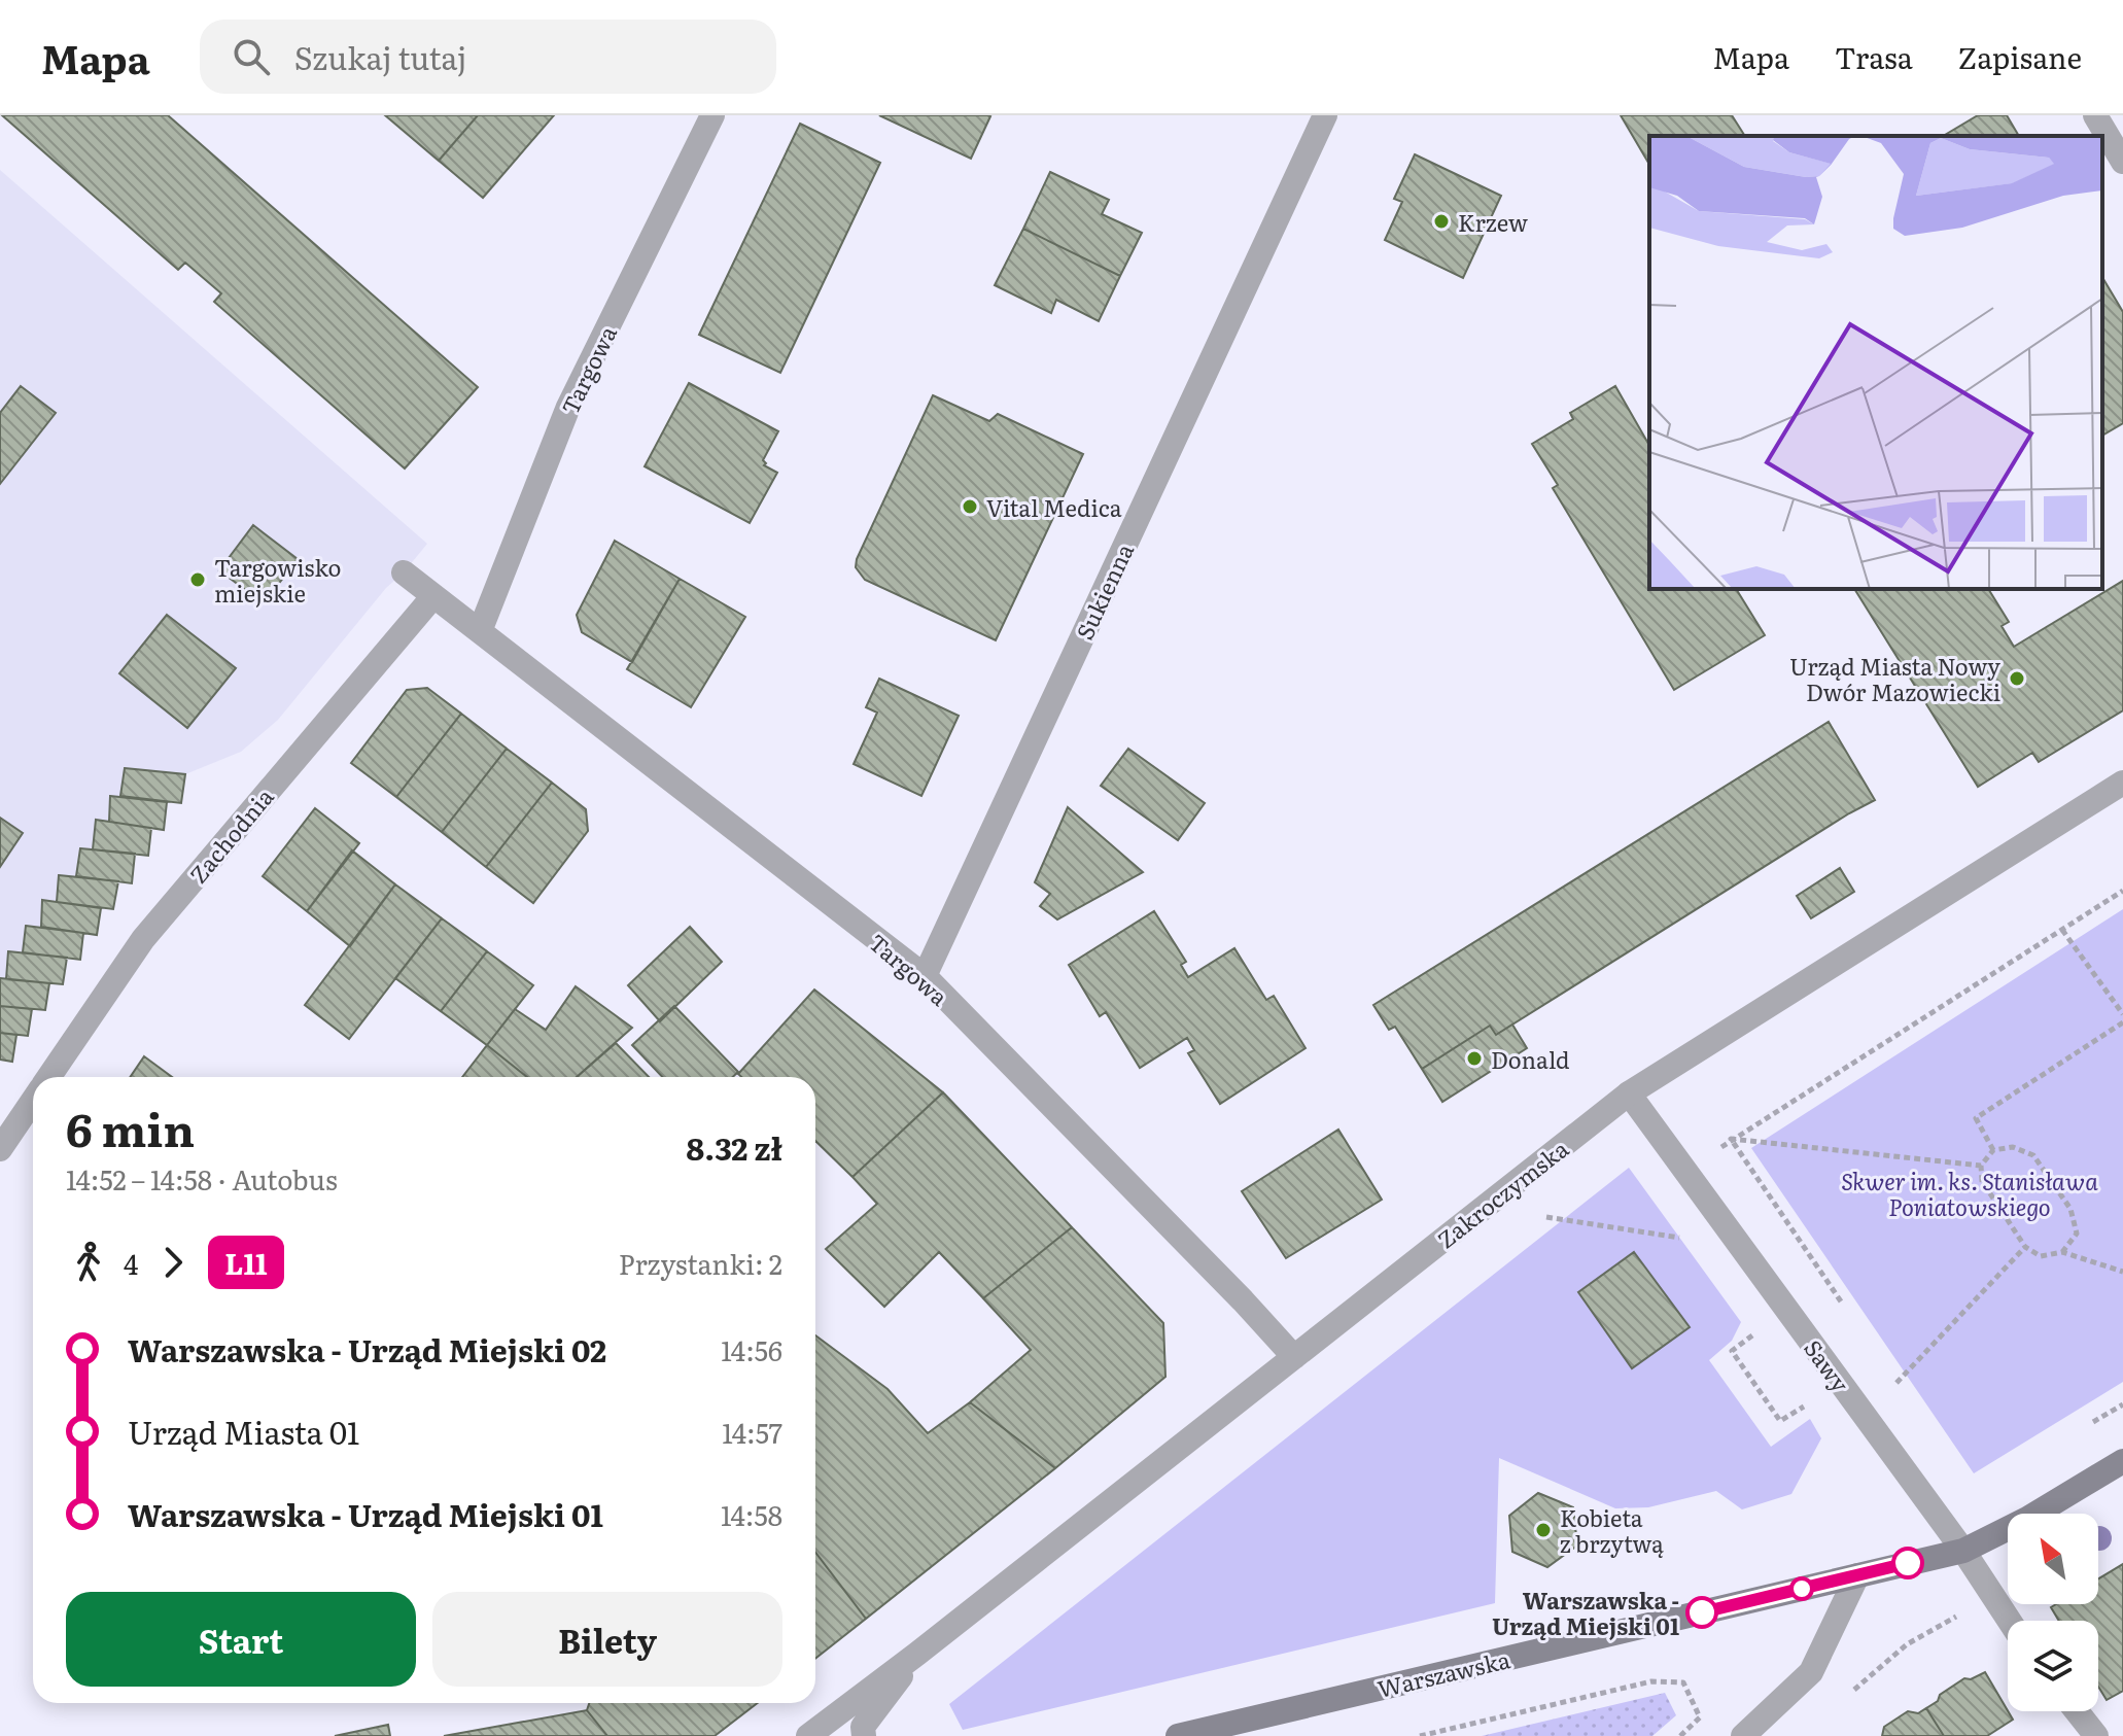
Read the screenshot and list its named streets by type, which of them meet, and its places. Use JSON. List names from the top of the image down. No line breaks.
{"streets":{"street":["Targowa","Sukienna","Zachodnia","Zakroczymska","Sawy","Warszawska"]},"crossings":[["Targowa","Sukienna"],["Targowa","Zachodnia"],["Targowa","Zakroczymska"],["Zakroczymska","Sawy"],["Sawy","Warszawska"]],"parks":["Skwer im. ks. Stanisława Poniatowskiego"],"places":["Krzew","Vital Medica","Targowisko miejskie","Urząd Miasta Nowy Dwór Mazowiecki","Donald","Kobieta z brzytwą","Warszawska - Urząd Miejski 01"],"lines":["bus line L11"],"north":"top left","page":{"header":"Mapa","search":"Szukaj tutaj","nav":["Mapa","Trasa","Zapisane"],"heading":["6 min","14:52 – 14:58 · Autobus","8.32 zł"],"legs":["4","L11","Przystanki: 2"],"list":[{"name":"Warszawska - Urząd Miejski 02","value":"14:56"},{"name":"Urząd Miasta 01","value":"14:57"},{"name":"Warszawska - Urząd Miejski 01","value":"14:58"}],"buttons":["Start","Bilety"]}}
